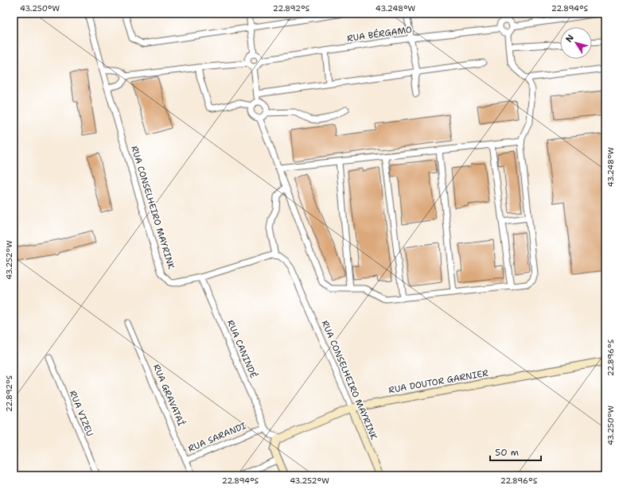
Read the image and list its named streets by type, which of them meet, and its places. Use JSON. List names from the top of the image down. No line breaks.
{"streets":{"main road":["RUA CONSELHEIRO MAYRINK","RUA DOUTOR GARNIER"],"street":["RUA BÉRGAMO","RUA CANINDÉ","RUA GRAVATAÍ","RUA VIZEU","RUA SARANDI"]},"crossings":[["RUA CONSELHEIRO MAYRINK","RUA CANINDÉ"],["RUA CONSELHEIRO MAYRINK","RUA DOUTOR GARNIER"],["RUA CANINDÉ","RUA SARANDI"],["RUA GRAVATAÍ","RUA SARANDI"]],"scale_bar":"50 m","north":"top left","coordinates":["43.250°W","22.892°S","43.248°W","22.894°S","43.252°W","22.896°S"]}
